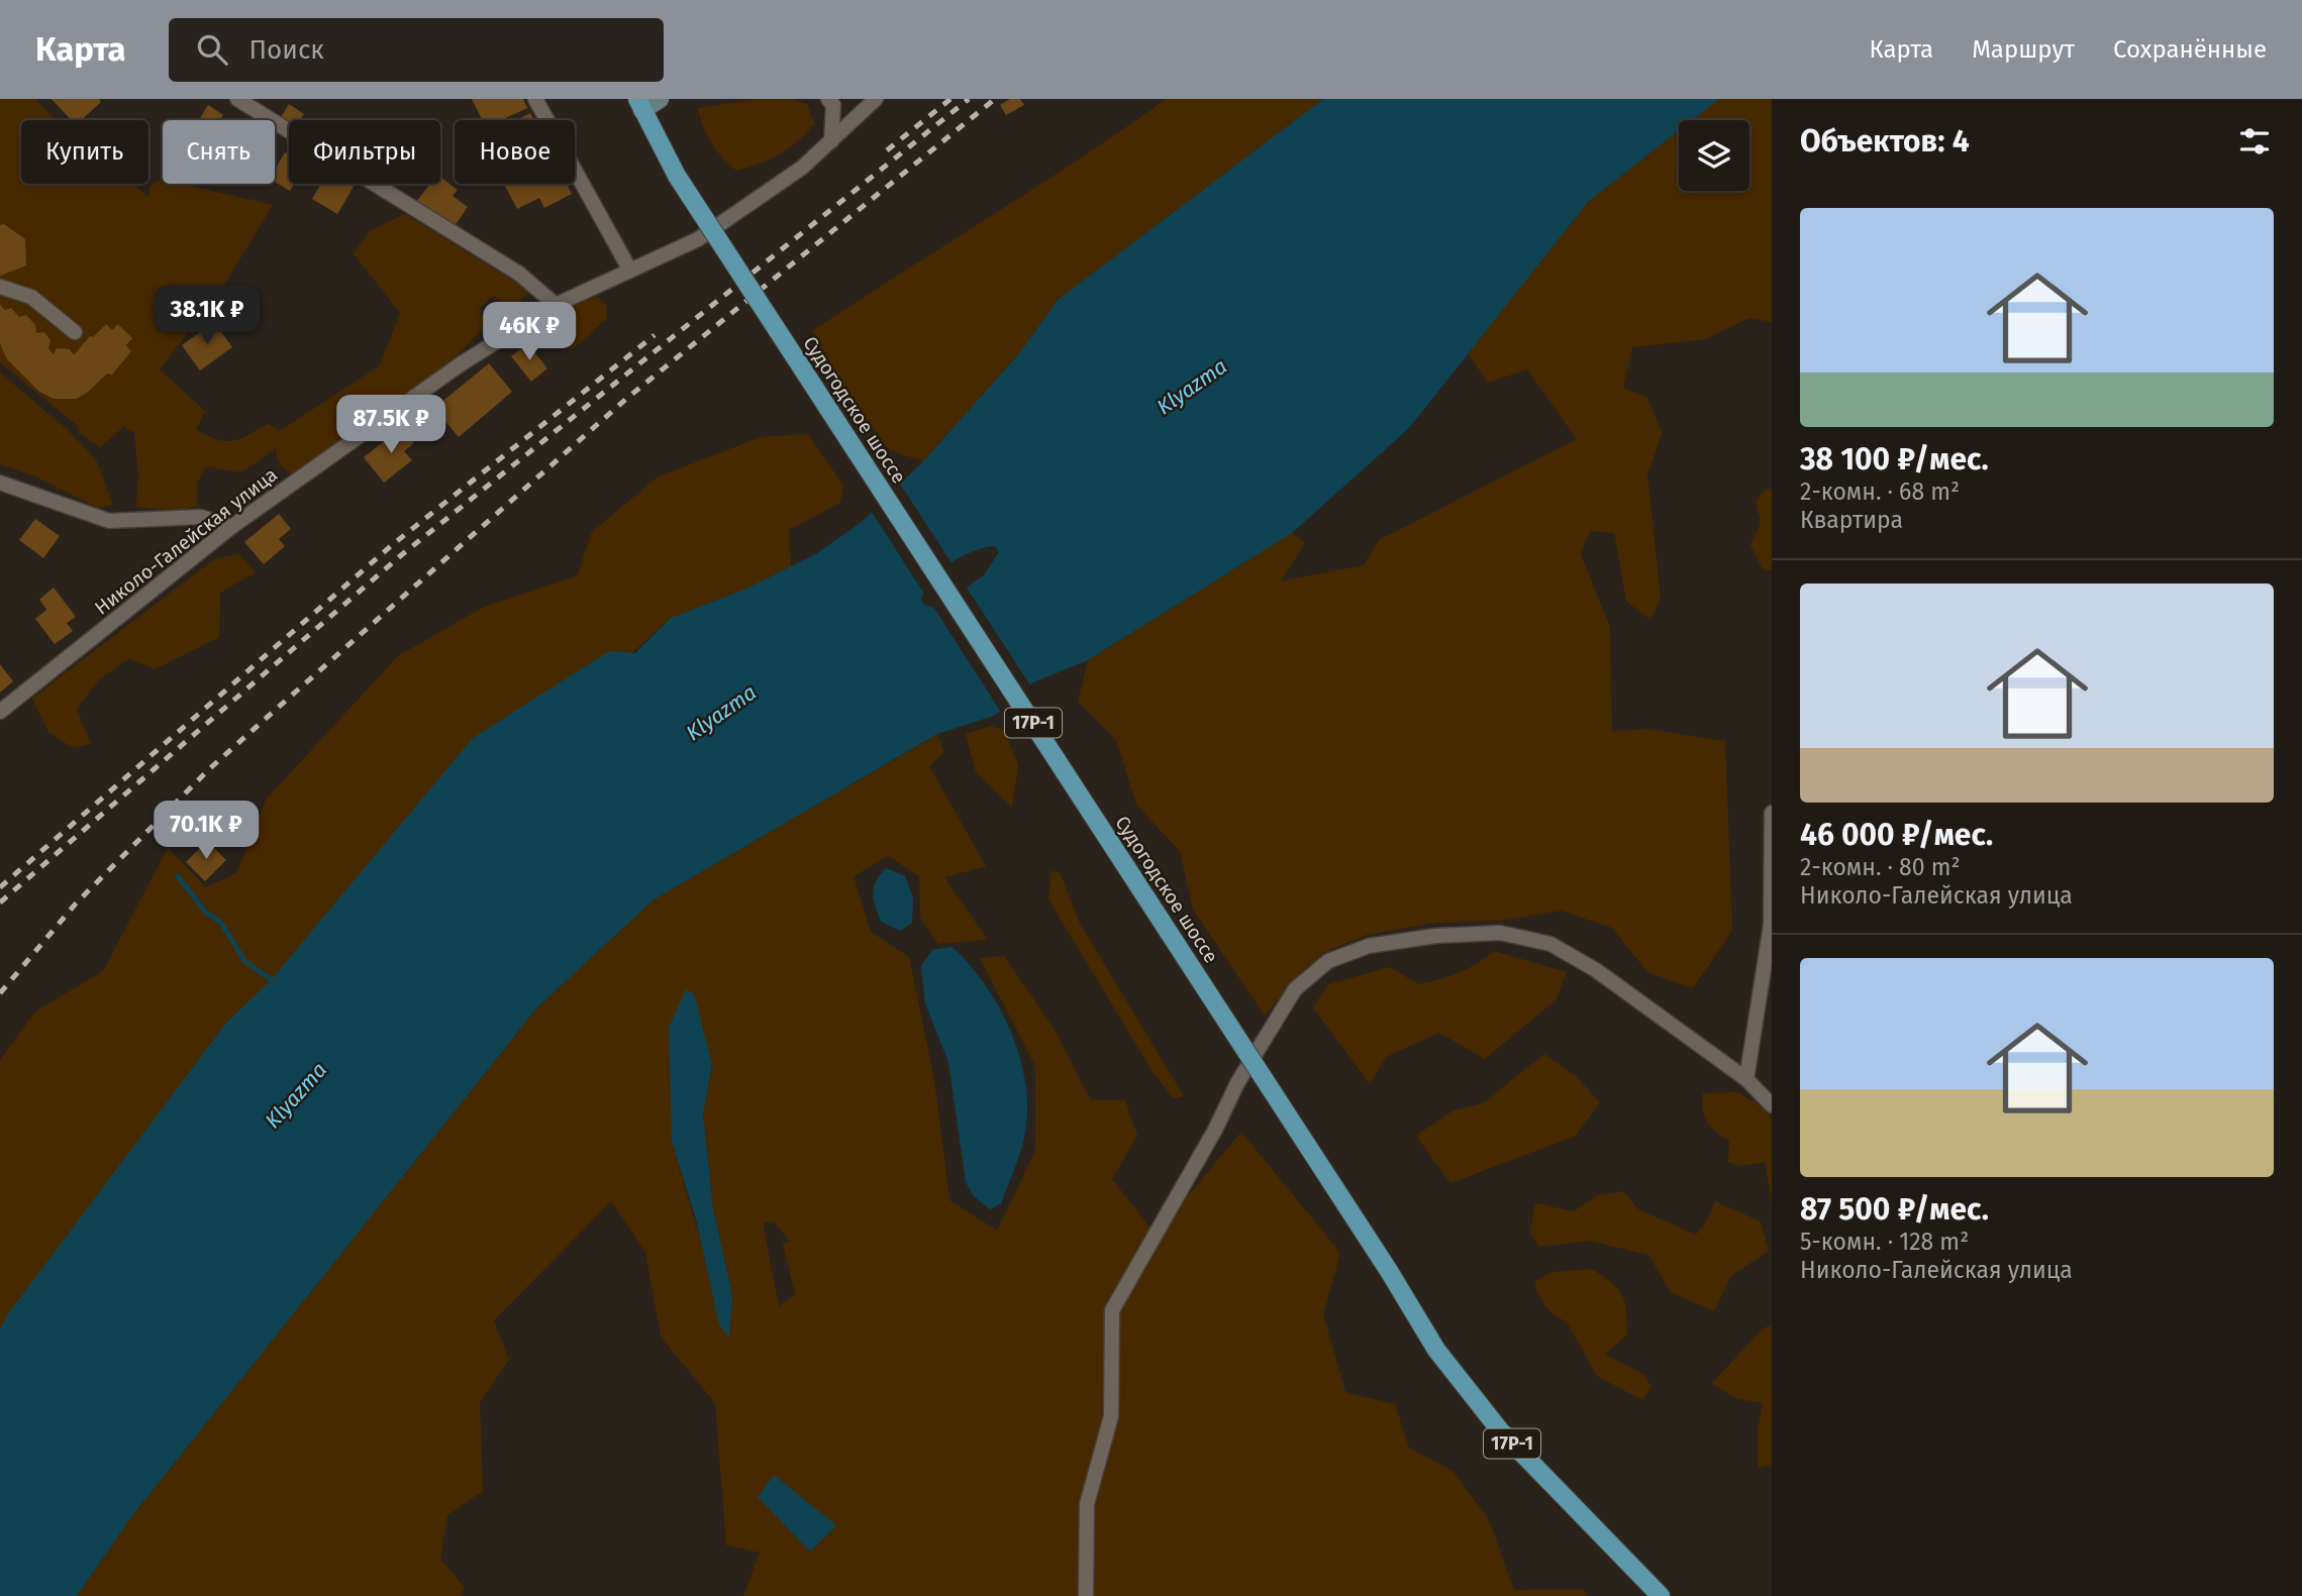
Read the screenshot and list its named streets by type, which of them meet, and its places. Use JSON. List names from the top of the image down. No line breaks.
{"streets":{"main road":["Судогодское шоссе","17Р-1"],"street":["Николо-Галейская улица"]},"water":["Klyazma"],"page":{"header":"Карта","search":"Поиск","nav":["Карта","Маршрут","Сохранённые"],"heading":"Объектов: 4","chip":["Купить","Снять","Фильтры","Новое"],"list":[{"name":"38 100 ₽/мес.","note":"2-комн. · 68 m² · Квартира"},{"name":"46 000 ₽/мес.","note":"2-комн. · 80 m² · Николо-Галейская улица"},{"name":"87 500 ₽/мес.","note":"5-комн. · 128 m² · Николо-Галейская улица"}],"price":["38.1K ₽","46K ₽","87.5K ₽","70.1K ₽"]}}
